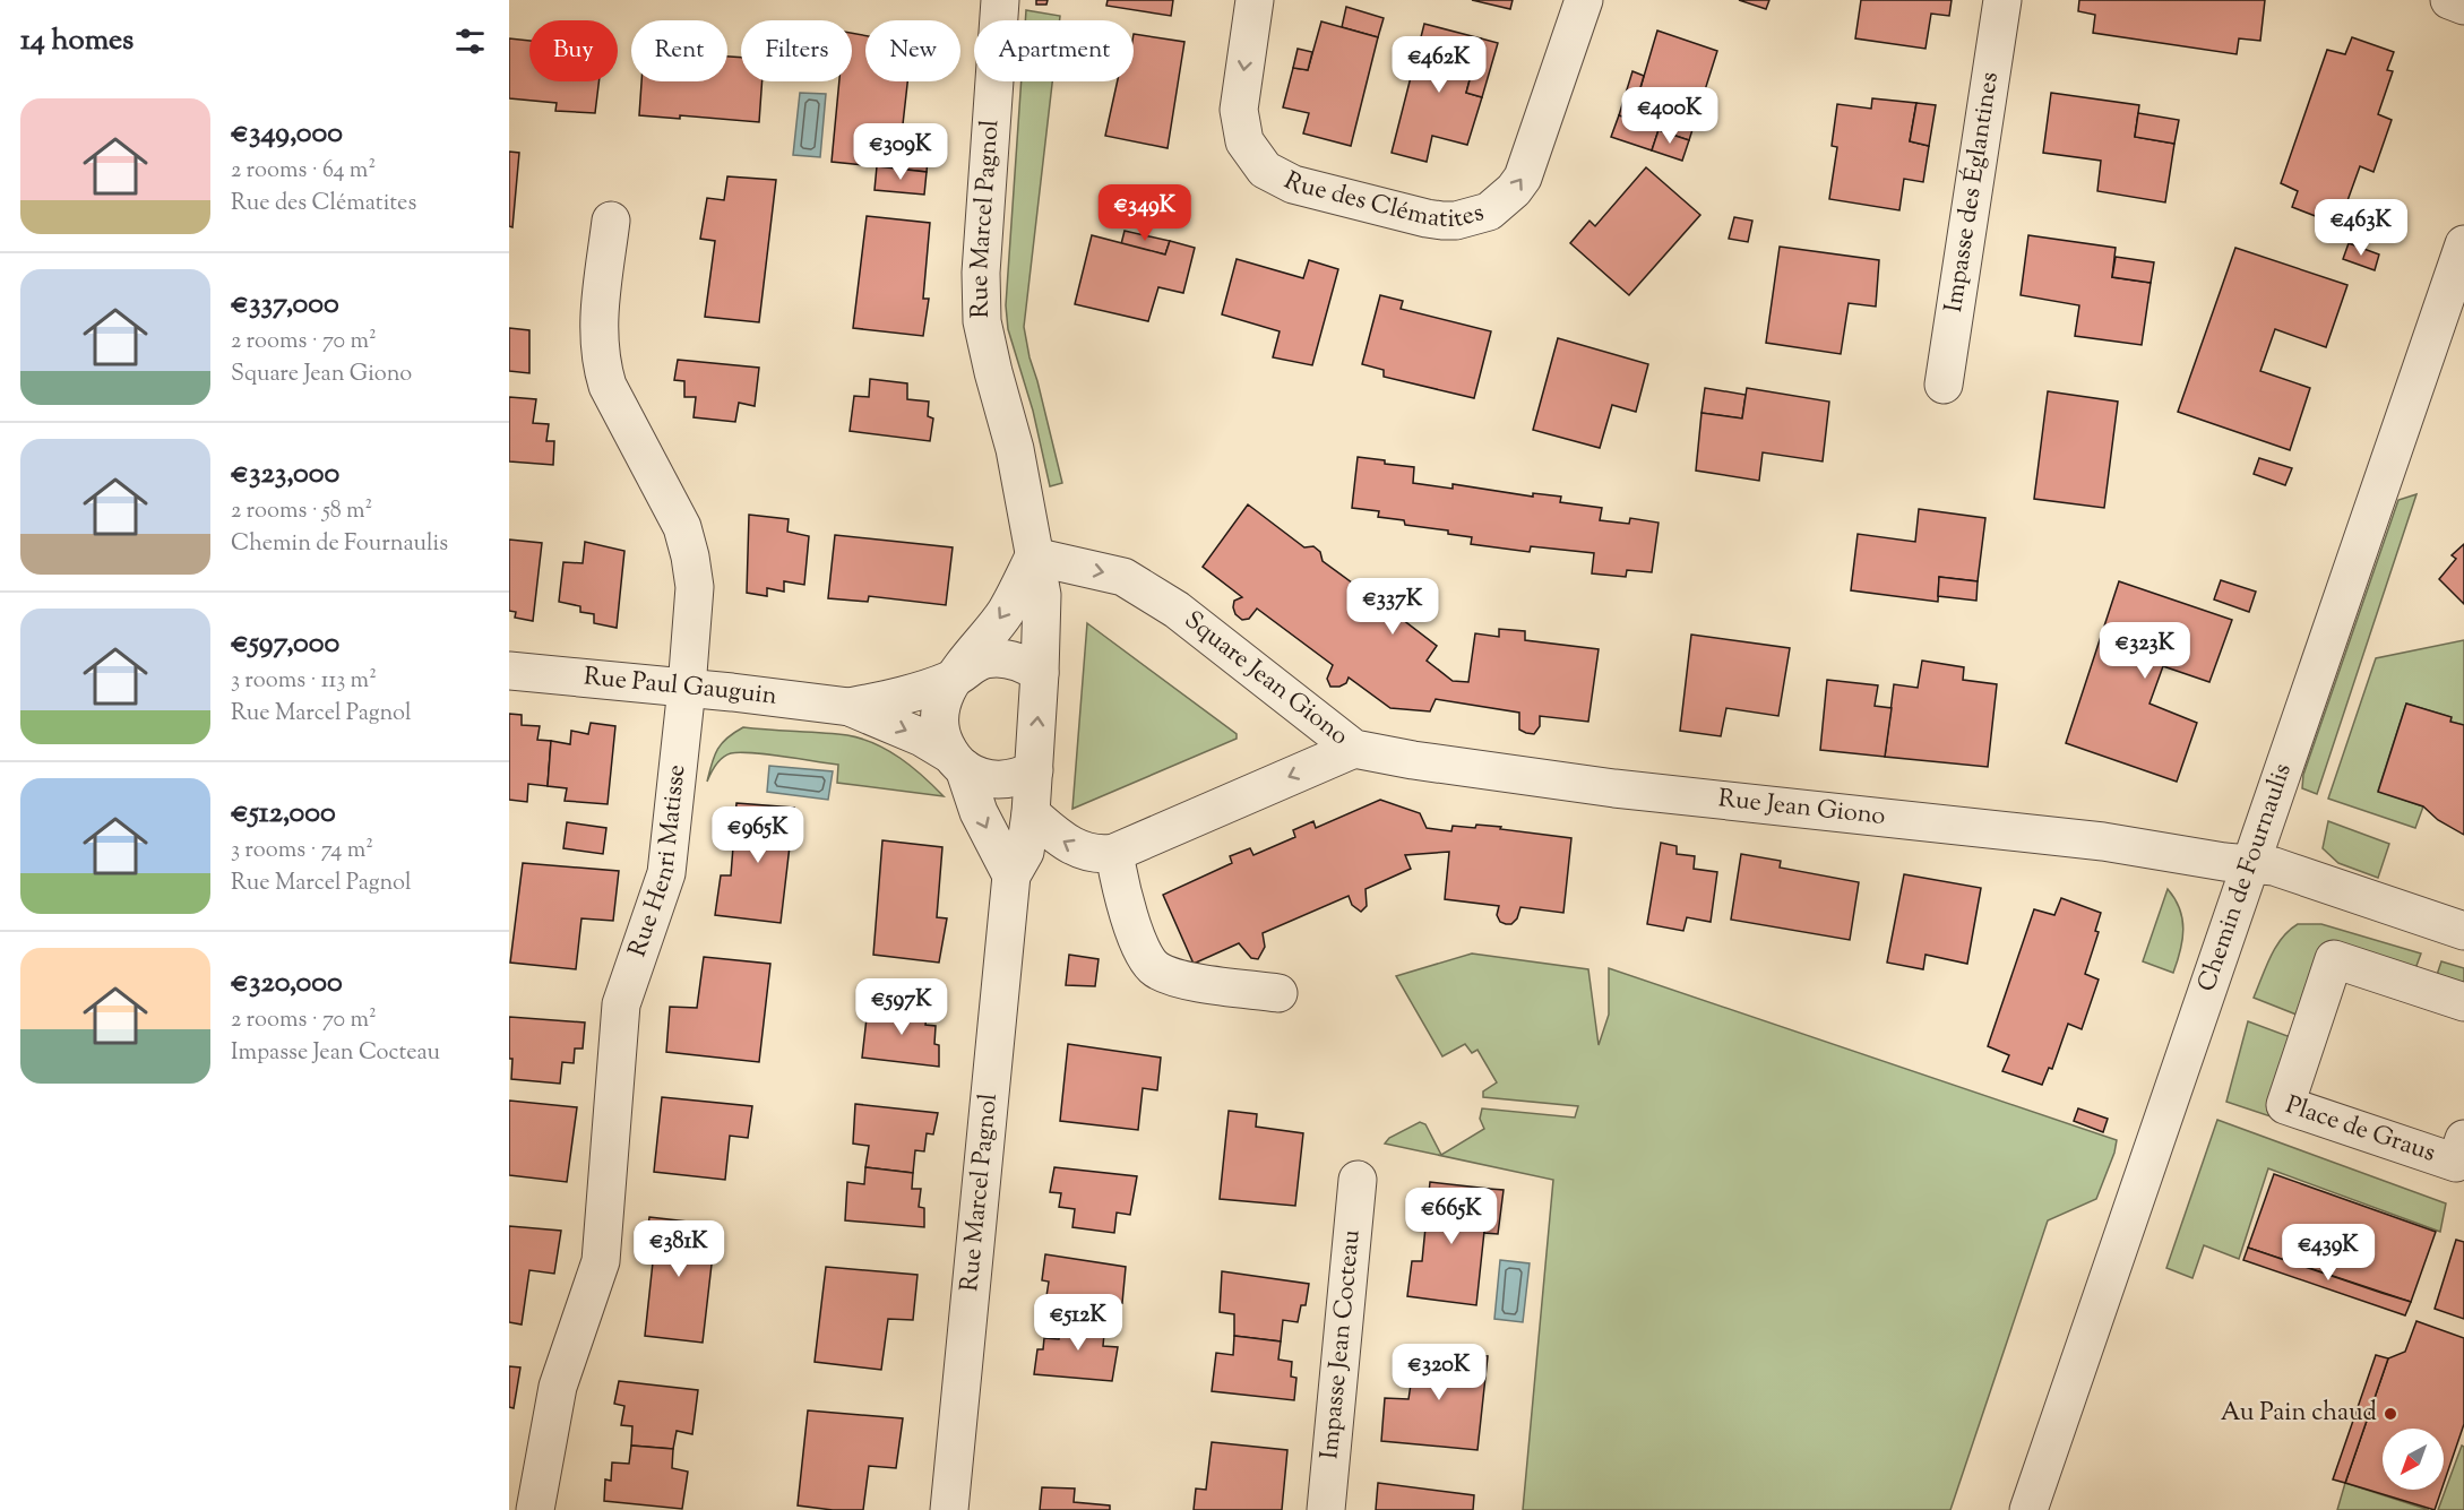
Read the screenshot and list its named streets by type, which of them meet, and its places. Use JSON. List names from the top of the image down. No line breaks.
{"streets":{"street":["Rue des Clématites","Impasse des Églantines","Rue Marcel Pagnol","Square Jean Giono","Rue Paul Gauguin","Rue Jean Giono","Rue Henri Matisse","Chemin de Fournaulis","Place de Graus","Impasse Jean Cocteau"]},"crossings":[["Rue Marcel Pagnol","Square Jean Giono"],["Rue Marcel Pagnol","Rue Paul Gauguin"],["Square Jean Giono","Rue Jean Giono"],["Rue Paul Gauguin","Rue Henri Matisse"],["Rue Jean Giono","Chemin de Fournaulis"]],"places":["Au Pain chaud"],"north":"bottom left","page":{"heading":"14 homes","chip":["Buy","Rent","Filters","New","Apartment"],"price":["€462K","€400K","€309K","€349K","€463K","€337K","€323K","€965K","€597K","€665K","€381K","€439K","€512K","€320K"],"list":[{"name":"€349,000","note":"2 rooms · 64 m² · Rue des Clématites"},{"name":"€337,000","note":"2 rooms · 70 m² · Square Jean Giono"},{"name":"€323,000","note":"2 rooms · 58 m² · Chemin de Fournaulis"},{"name":"€597,000","note":"3 rooms · 113 m² · Rue Marcel Pagnol"},{"name":"€512,000","note":"3 rooms · 74 m² · Rue Marcel Pagnol"},{"name":"€320,000","note":"2 rooms · 70 m² · Impasse Jean Cocteau"}]}}
